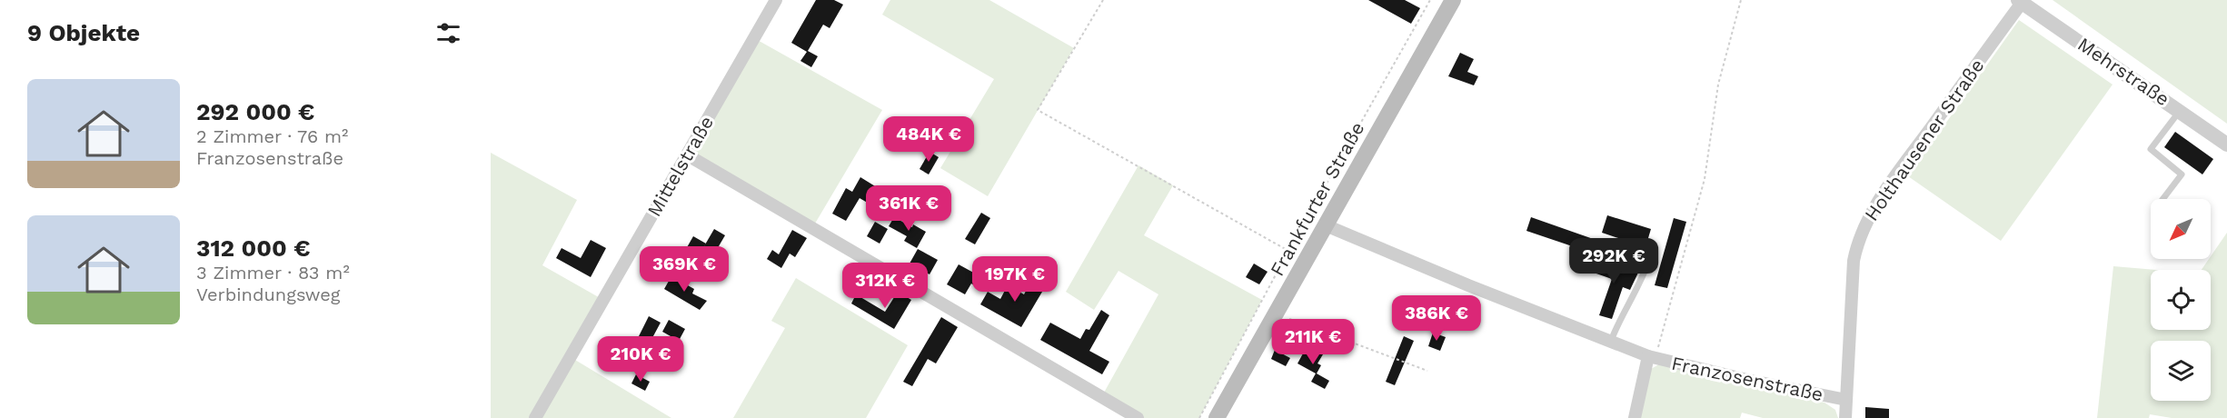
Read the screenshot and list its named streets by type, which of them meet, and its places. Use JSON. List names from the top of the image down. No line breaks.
{"streets":{"main road":["Frankfurter Straße"],"street":["Mehrstraße","Holthausener Straße","Mittelstraße","Franzosenstraße"]},"crossings":[["Mehrstraße","Holthausener Straße"],["Holthausener Straße","Franzosenstraße"],["Frankfurter Straße","Franzosenstraße"]],"north":"bottom left","page":{"heading":"9 Objekte","list":[{"name":"292 000 €","note":"2 Zimmer · 76 m² · Franzosenstraße"},{"name":"312 000 €","note":"3 Zimmer · 83 m² · Verbindungsweg"}],"price":["484K €","361K €","292K €","369K €","197K €","312K €","386K €","211K €","210K €"]}}
